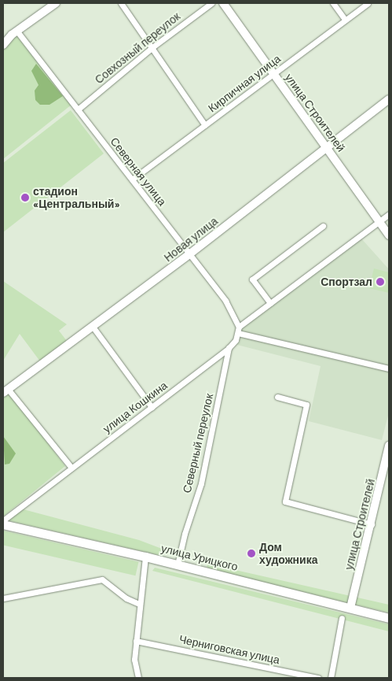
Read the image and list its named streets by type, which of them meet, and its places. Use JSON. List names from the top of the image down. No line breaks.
{"streets":{"main road":["улица Урицкого"],"street":["Совхозный переулок","Кирпичная улица","улица Строителей","Северная улица","Новая улица","улица Кошкина","Северный переулок","Черниговская улица"]},"crossings":[["Совхозный переулок","Северная улица"],["Кирпичная улица","улица Строителей"],["Кирпичная улица","Северная улица"],["улица Строителей","Новая улица"],["улица Строителей","улица Урицкого"],["Северная улица","Новая улица"],["Северная улица","улица Кошкина"],["улица Кошкина","Северный переулок"],["Северный переулок","улица Урицкого"]],"places":["стадион «Центральный»","Спортзал","Дом художника"]}
